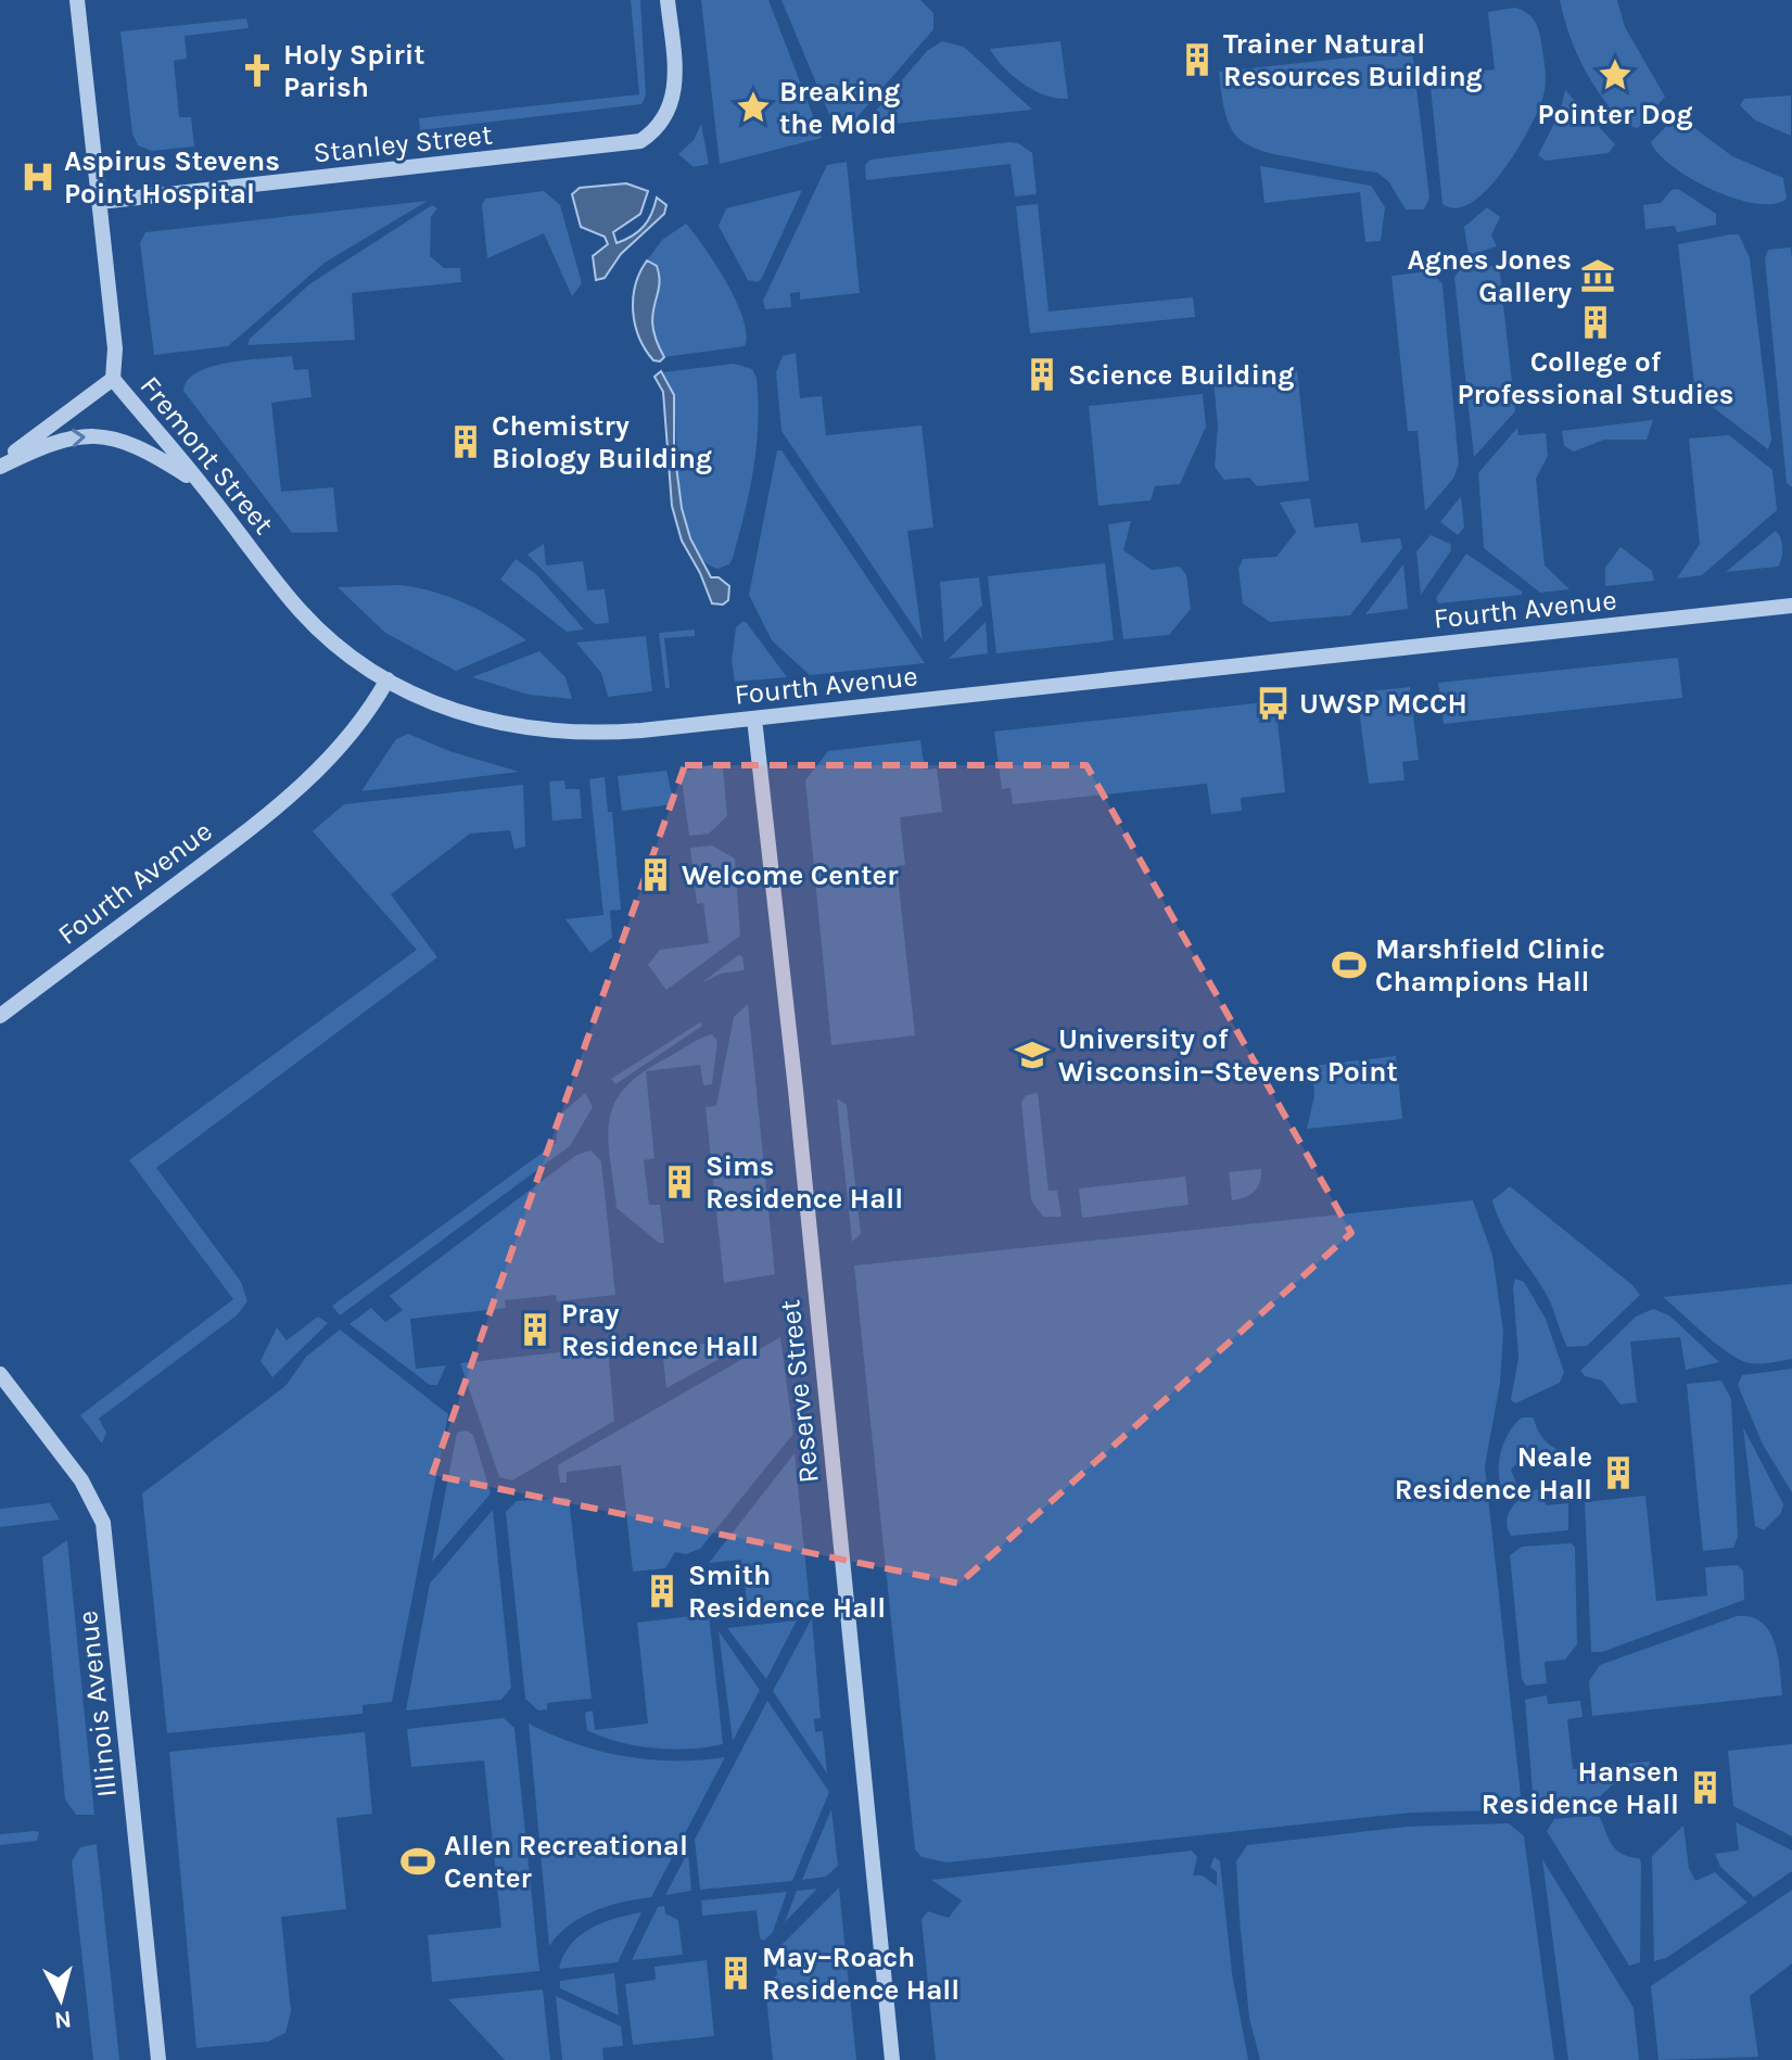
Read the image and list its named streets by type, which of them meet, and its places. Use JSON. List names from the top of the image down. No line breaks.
{"streets":{"street":["Stanley Street","Fremont Street","Fourth Avenue","Reserve Street","Illinois Avenue"]},"crossings":[["Stanley Street","Fremont Street"],["Fremont Street","Fourth Avenue"],["Fourth Avenue","Reserve Street"]],"places":{"building":["Trainer Natural Resources Building","College of Professional Studies","Science Building","Chemistry Biology Building","Welcome Center","Sims Residence Hall","Pray Residence Hall","Neale Residence Hall","Smith Residence Hall","Hansen Residence Hall","May–Roach Residence Hall"],"church":["Holy Spirit Parish"],"place":["Pointer Dog","Breaking the Mold"],"hospital":["Aspirus Stevens Point Hospital"],"museum":["Agnes Jones Gallery"],"bus stop":["UWSP MCCH"],"sports":["Marshfield Clinic Champions Hall","Allen Recreational Center"],"school or university":["University of Wisconsin–Stevens Point"]},"north":"bottom"}
